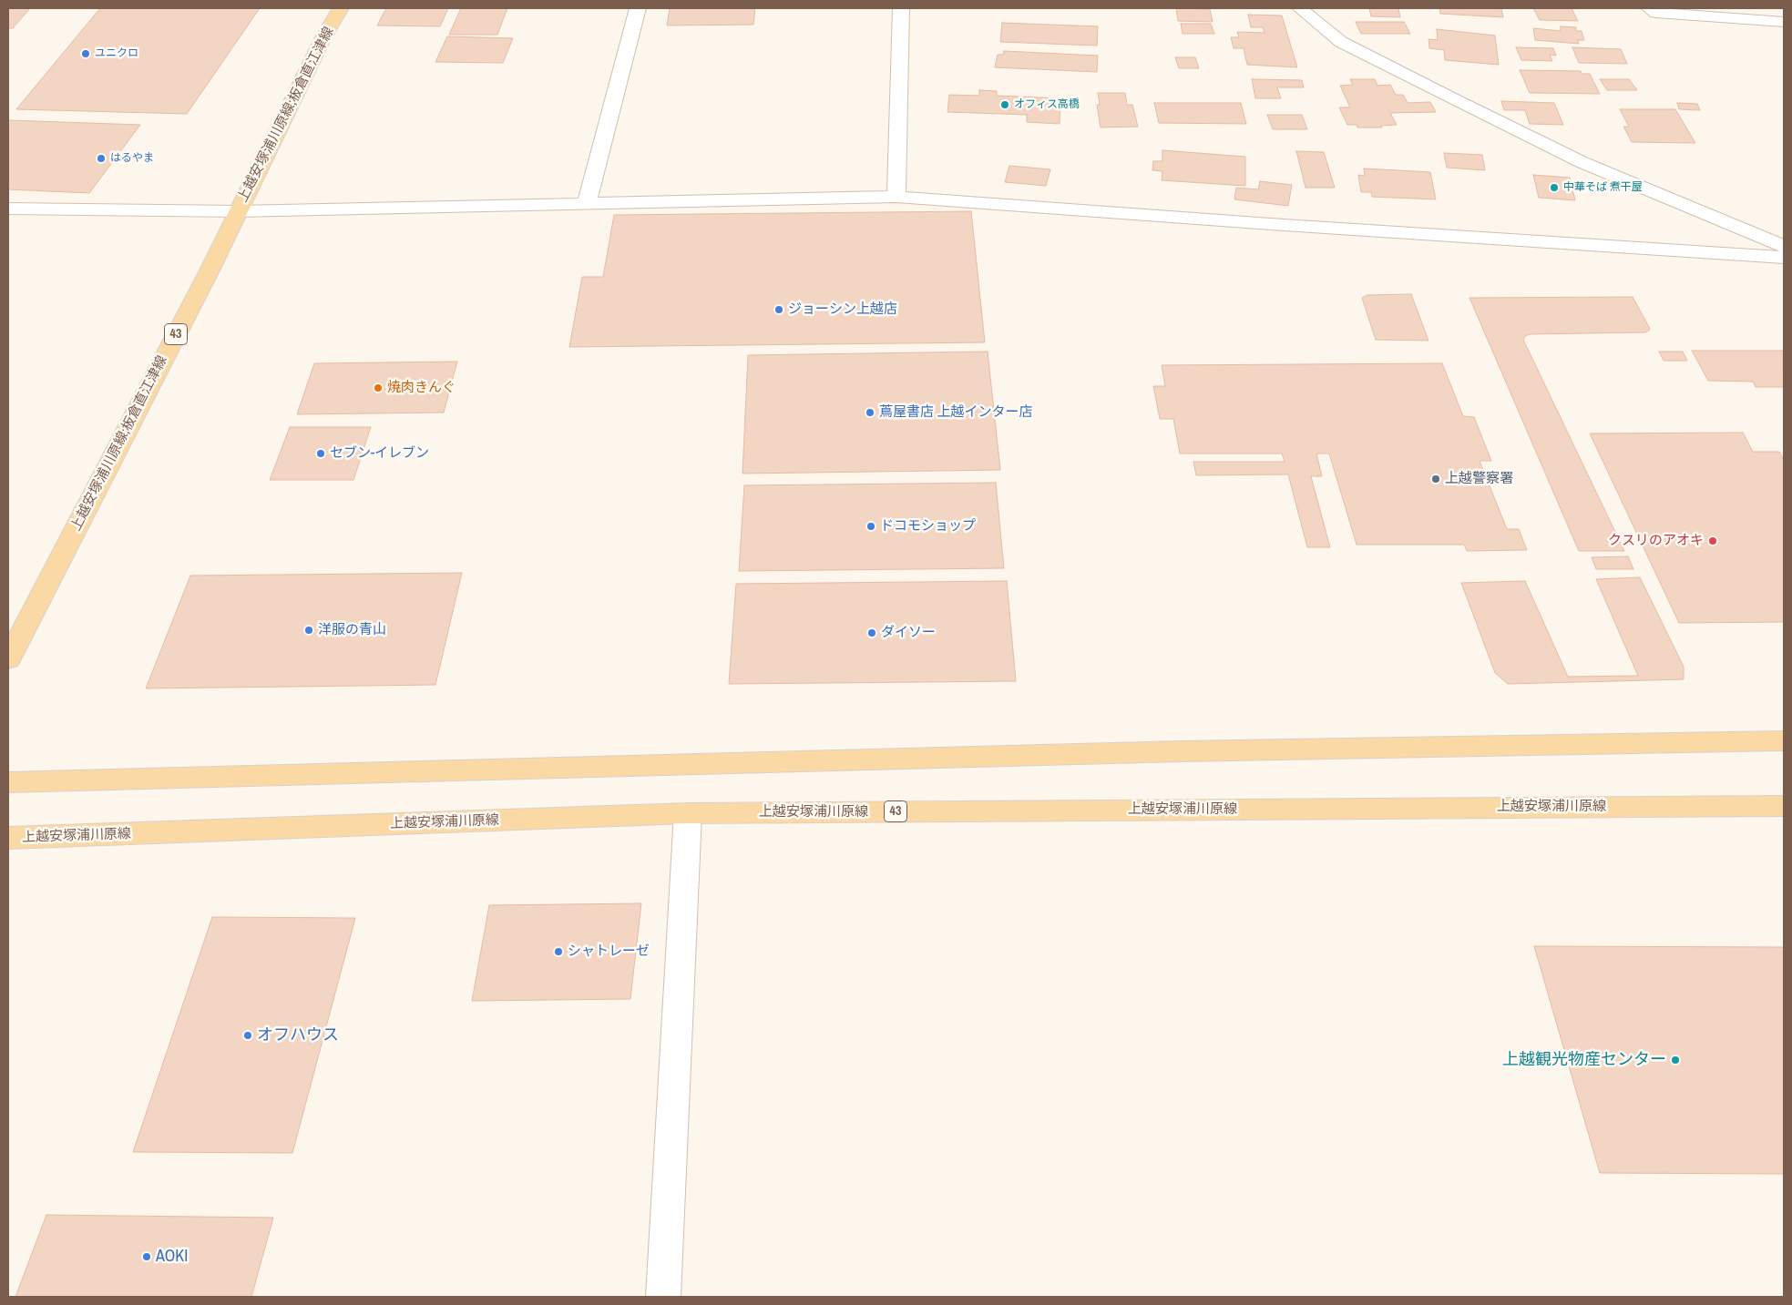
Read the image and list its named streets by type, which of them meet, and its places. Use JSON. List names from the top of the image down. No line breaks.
{"streets":{"main road":["上越安塚浦川原線;板倉直江津線","43","上越安塚浦川原線"]},"places":["ユニクロ","オフィス高橋","はるやま","中華そば 煮干屋","ジョーシン上越店","焼肉きんぐ","蔦屋書店 上越インター店","セブン-イレブン","上越警察署","ドコモショップ","クスリのアオキ","洋服の青山","ダイソー","シャトレーゼ","オフハウス","上越観光物産センター","AOKI"]}
